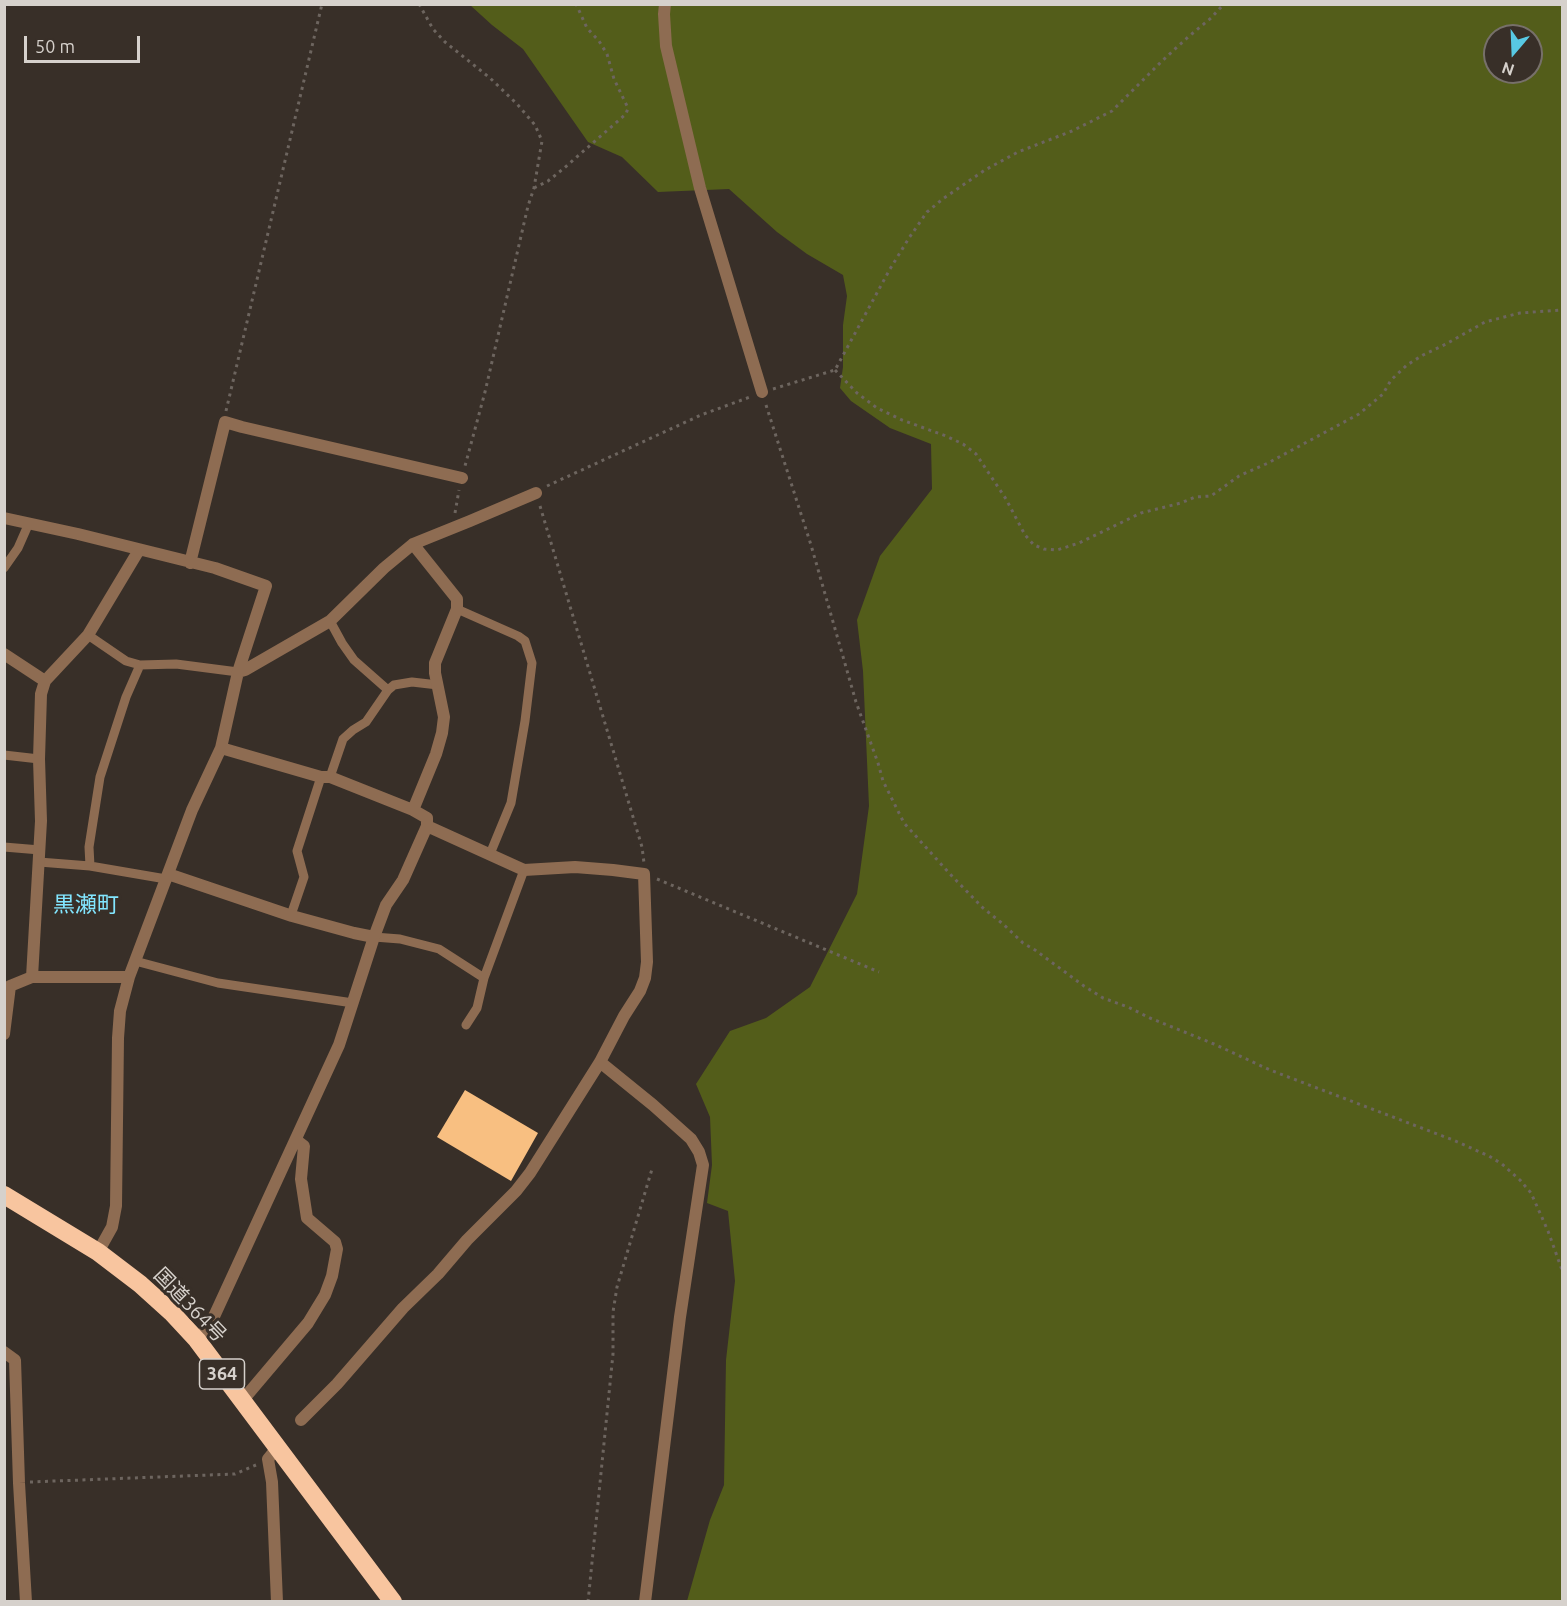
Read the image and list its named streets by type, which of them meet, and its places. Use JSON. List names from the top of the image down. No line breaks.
{"streets":{"highway":["国道364号","364"]},"districts":["黒瀬町"],"scale_bar":"50 m","north":"bottom"}
